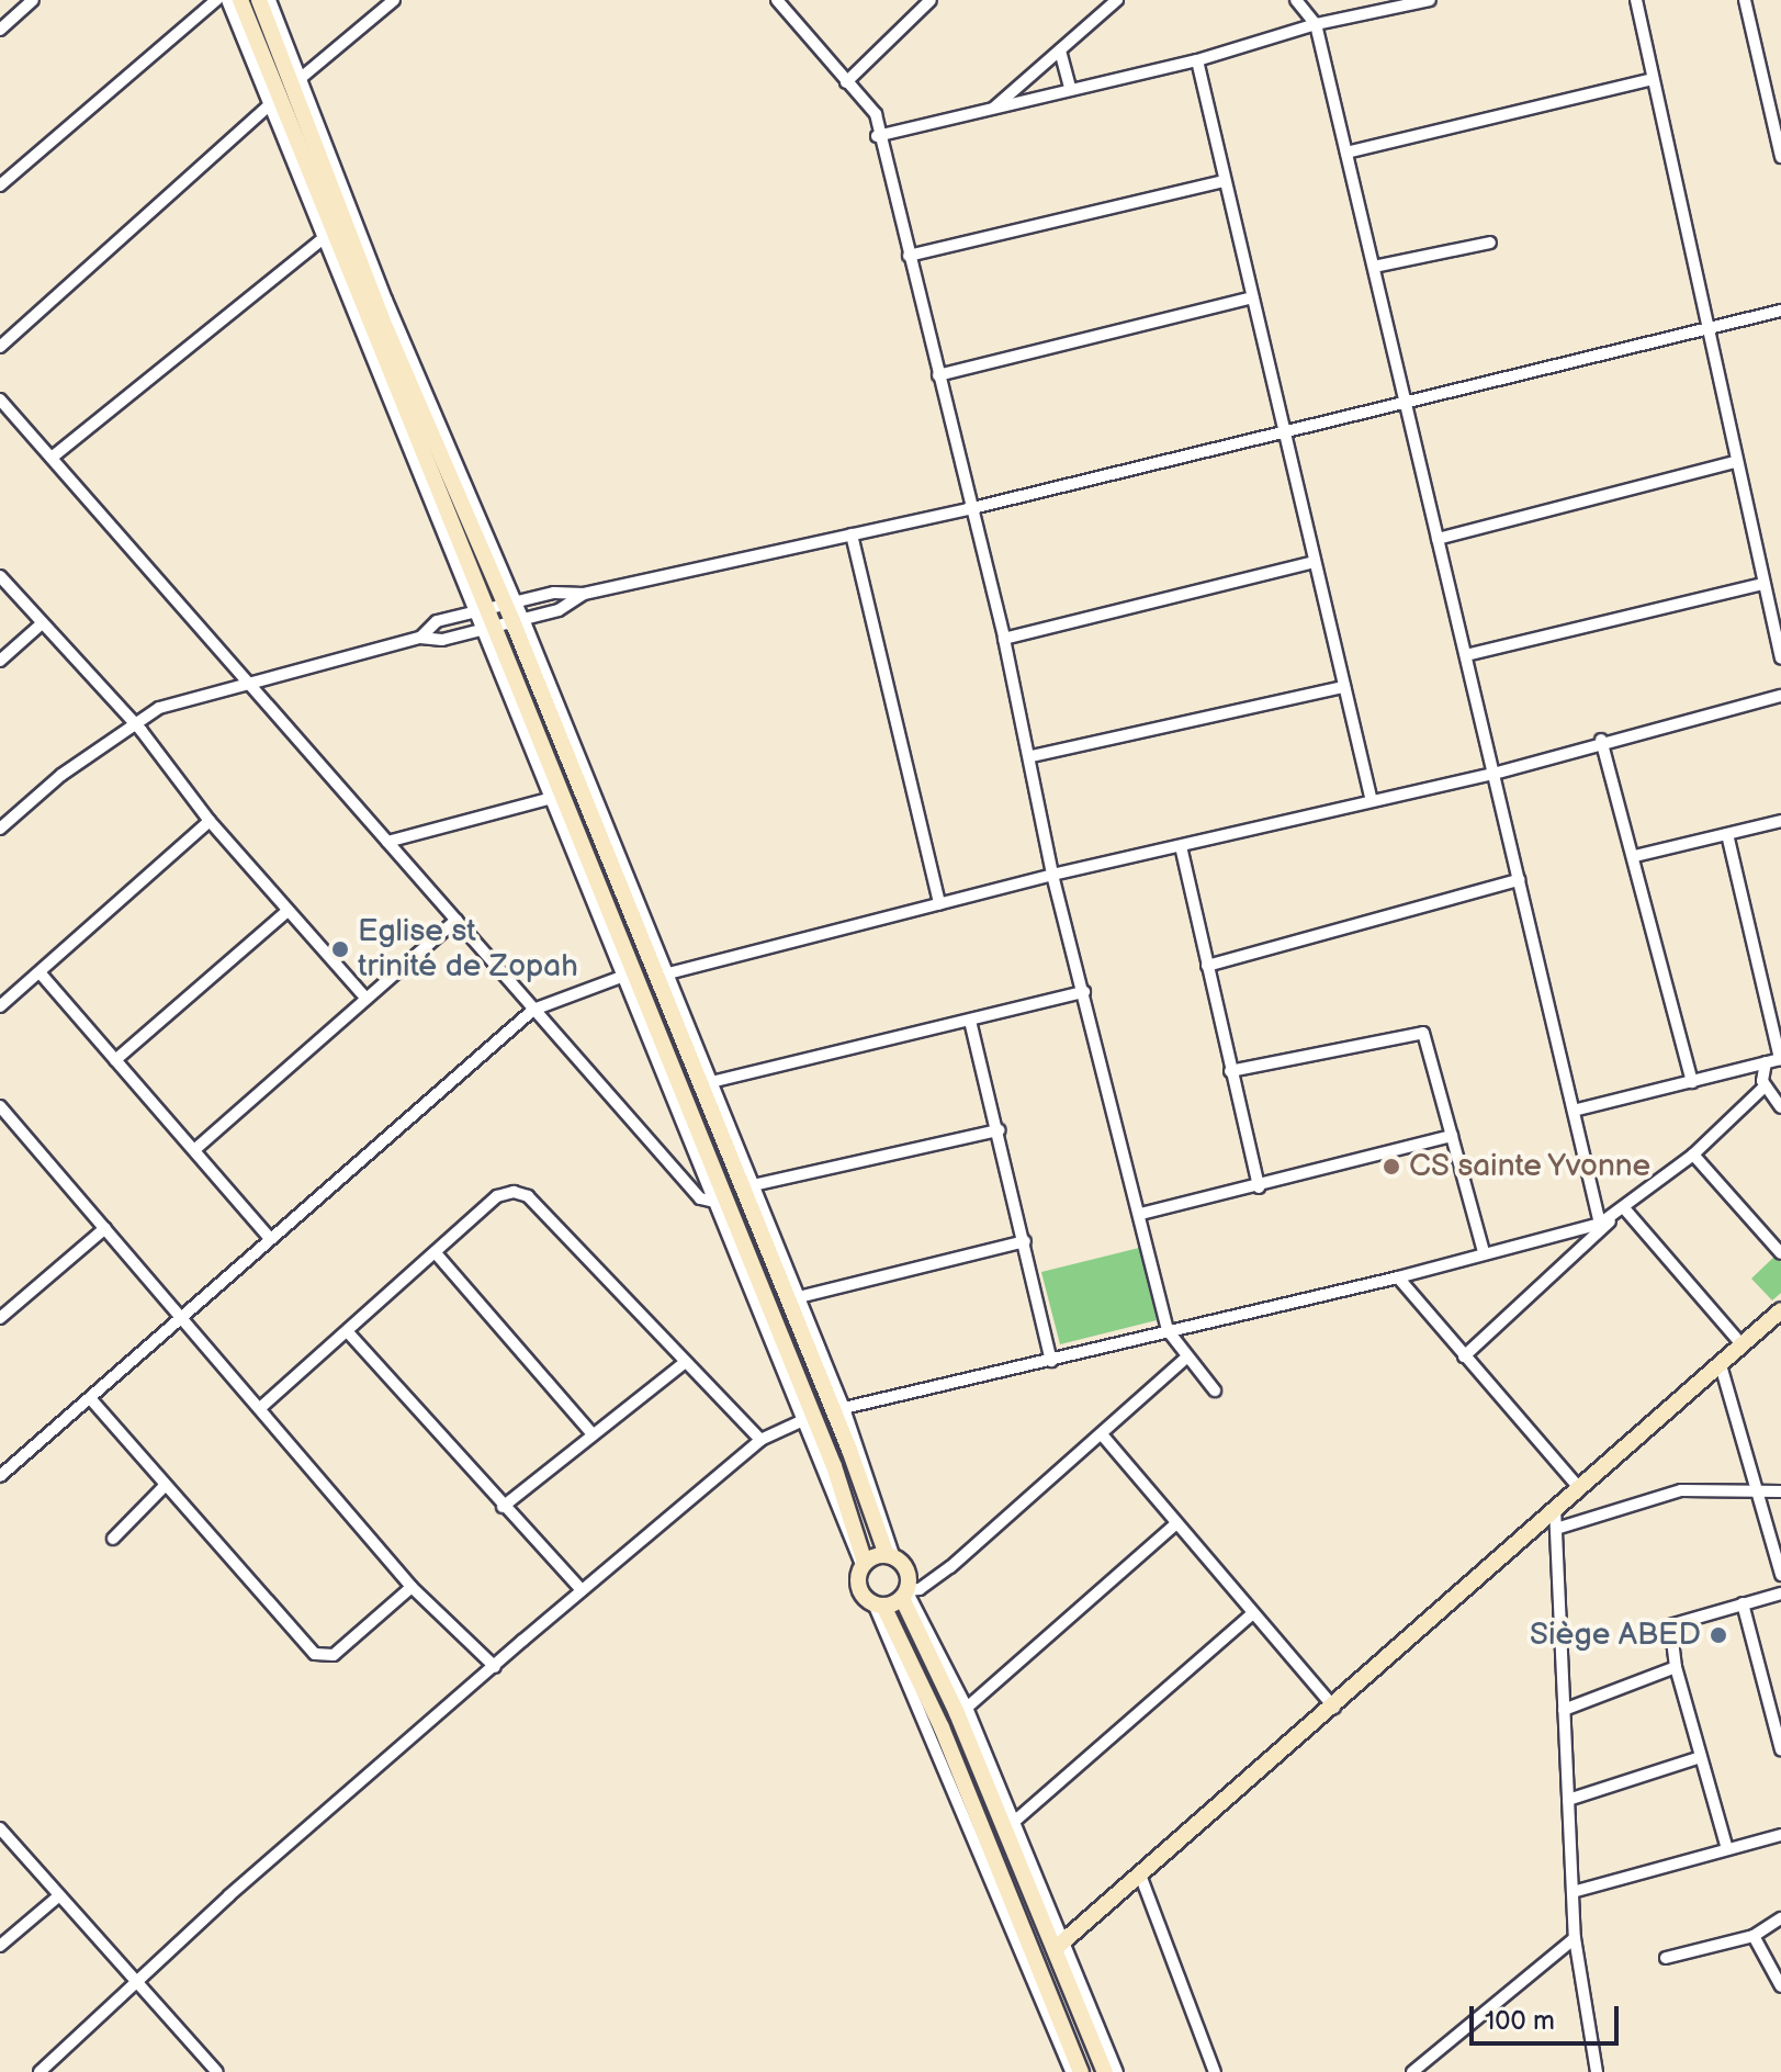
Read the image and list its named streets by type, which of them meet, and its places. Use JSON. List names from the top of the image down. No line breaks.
{"places":["Eglise st trinité de Zopah","CS sainte Yvonne","Siège ABED"],"scale_bar":"100 m"}
